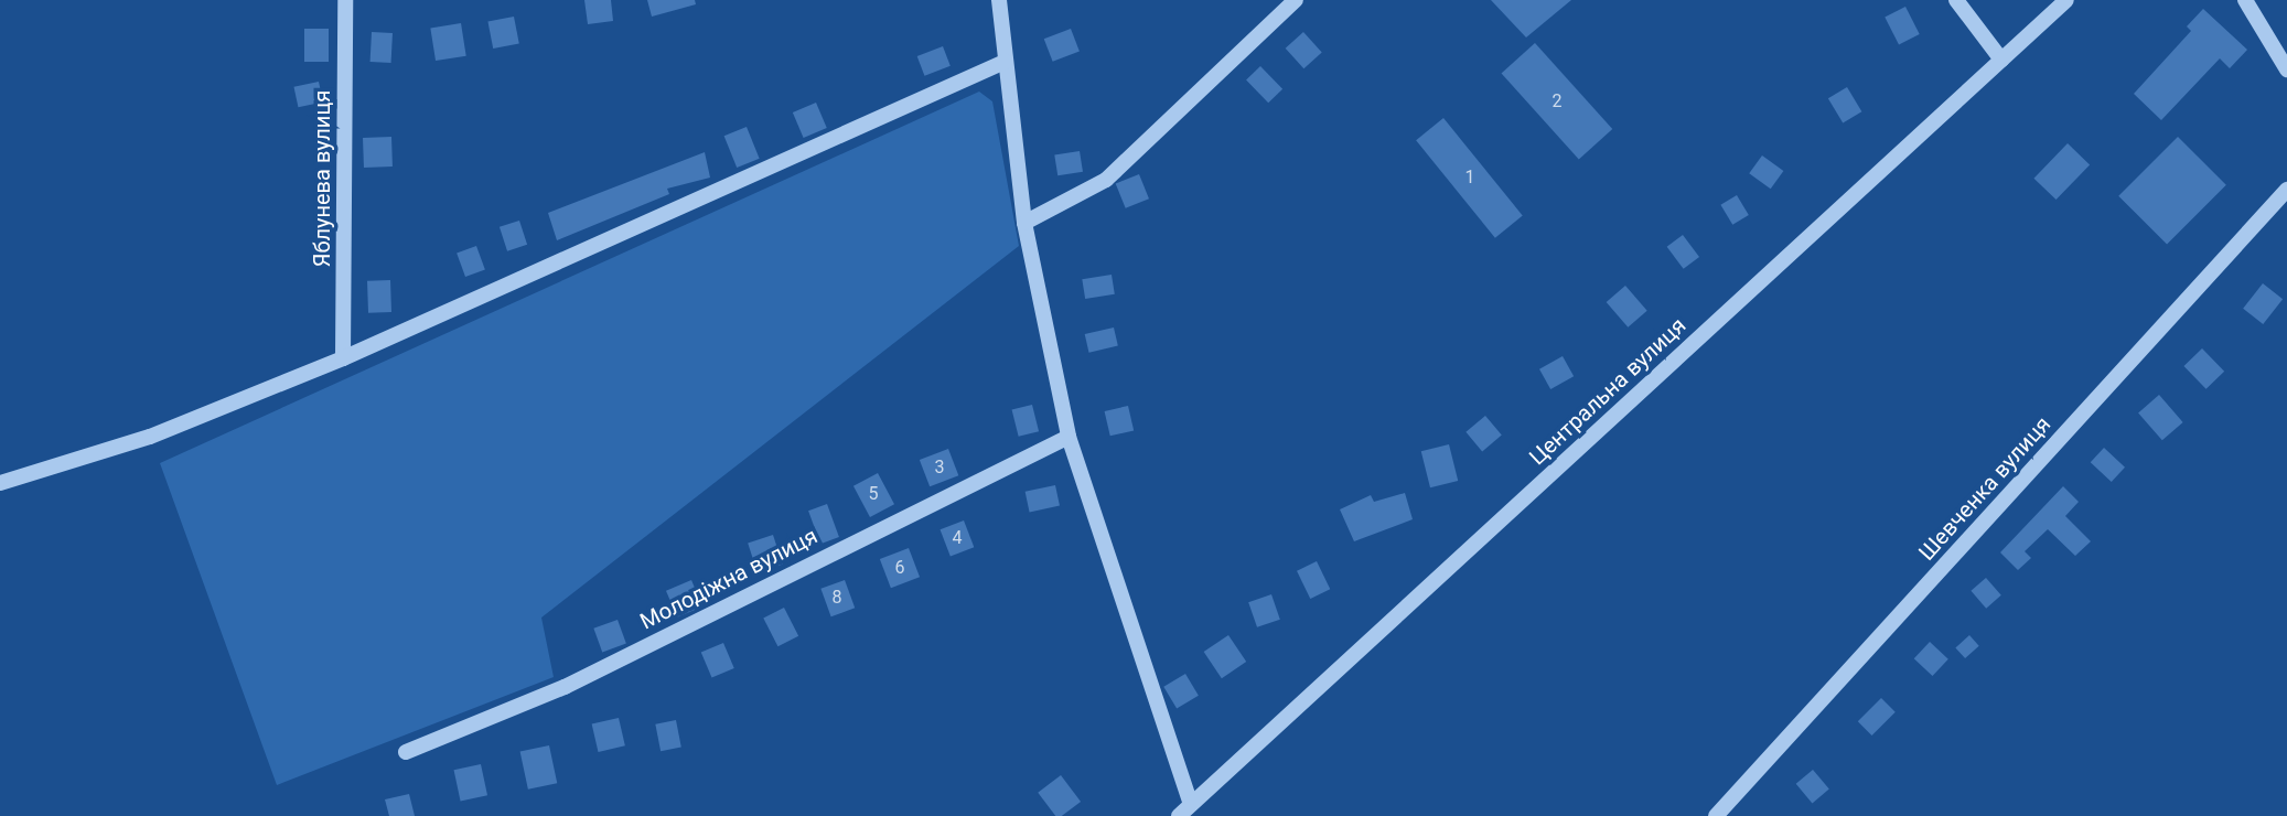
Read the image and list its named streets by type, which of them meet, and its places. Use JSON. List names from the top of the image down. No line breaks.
{"streets":{"street":["Яблунева вулиця","Центральна вулиця","Шевченка вулиця","Молодіжна вулиця"]},"house_numbers":["2","1","3","5","4","6","8"]}
